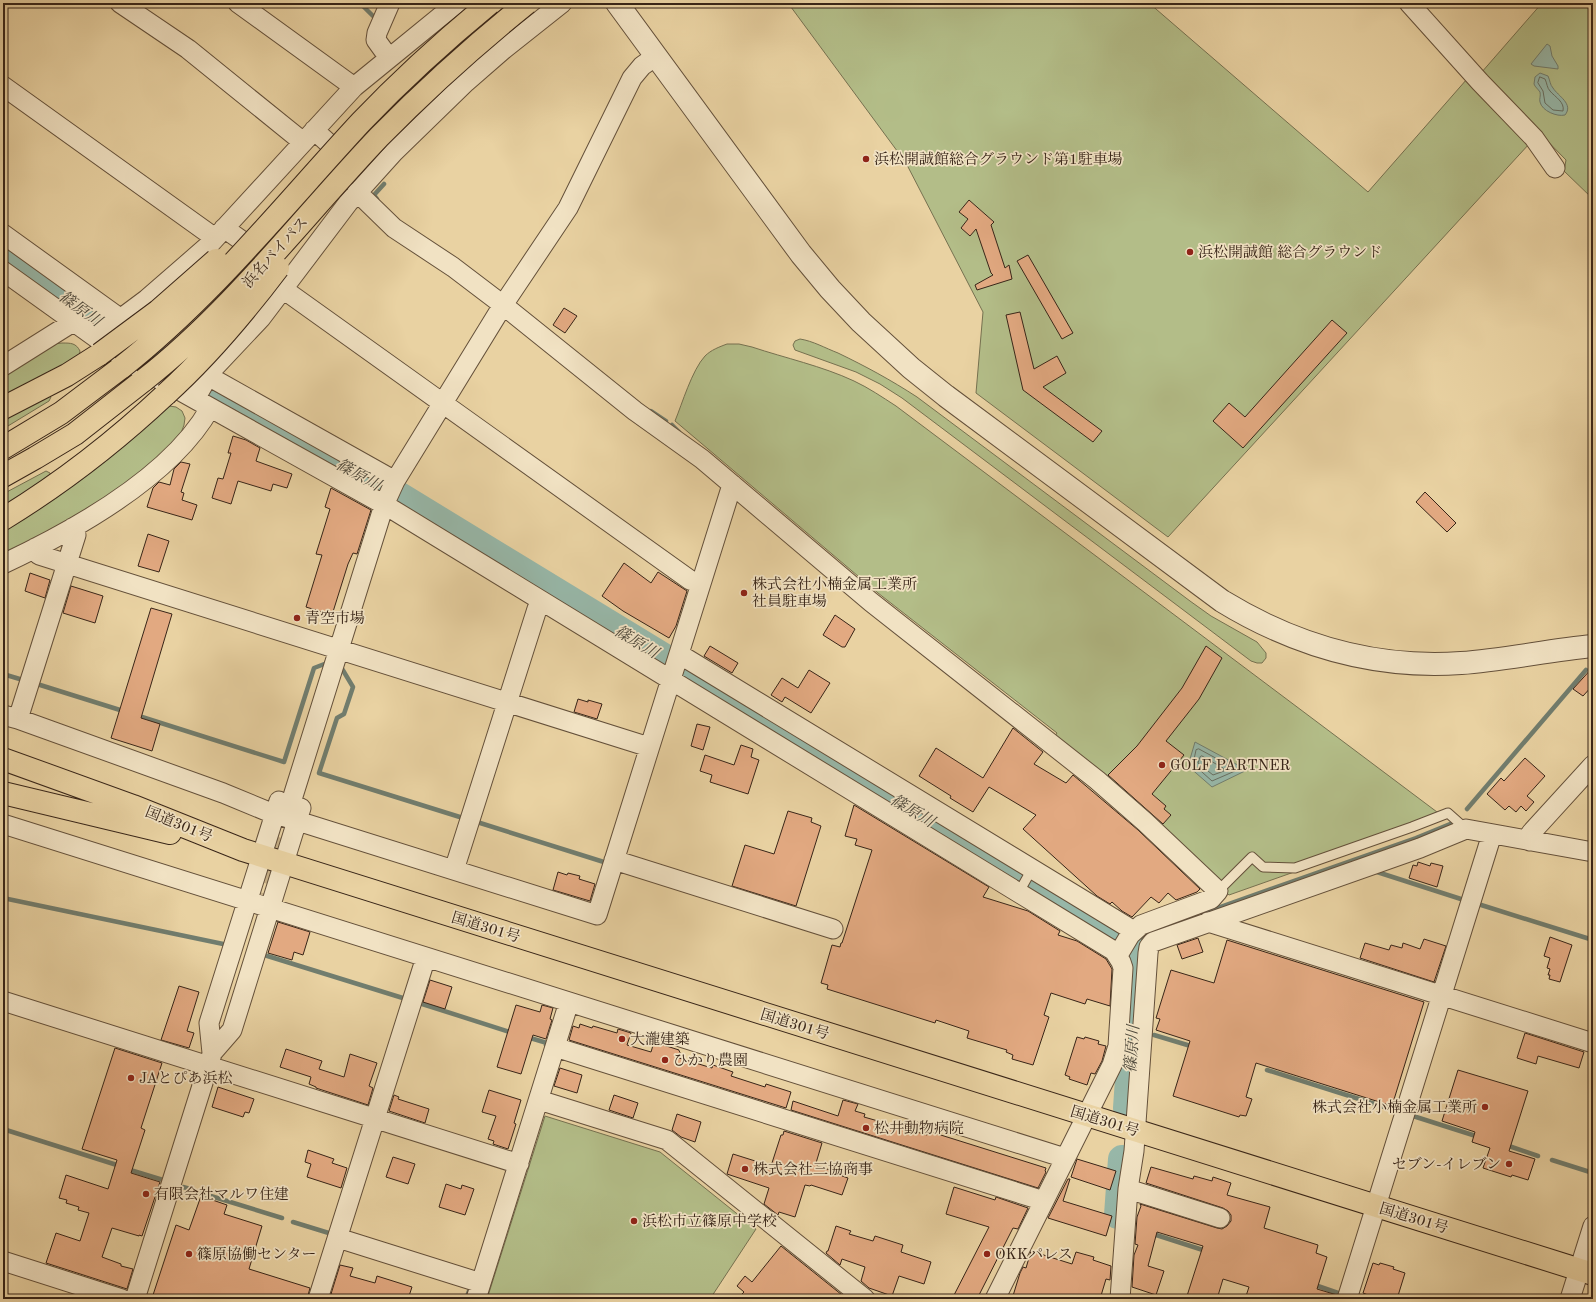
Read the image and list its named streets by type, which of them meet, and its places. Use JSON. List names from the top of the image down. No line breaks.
{"streets":{"highway":["浜名バイパス","国道301号"]},"water":["篠原川"],"places":["浜松開誠館総合グラウンド第1駐車場","浜松開誠館 総合グラウンド","株式会社小楠金属工業所 社員駐車場","青空市場","GOLF PARTNER","大瀧建築","ひかり農園","JAとぴあ浜松","株式会社小楠金属工業所","松井動物病院","セブン-イレブン","株式会社三協商事","有限会社マルワ住建","浜松市立篠原中学校","篠原協働センター","OKKパレス"]}
